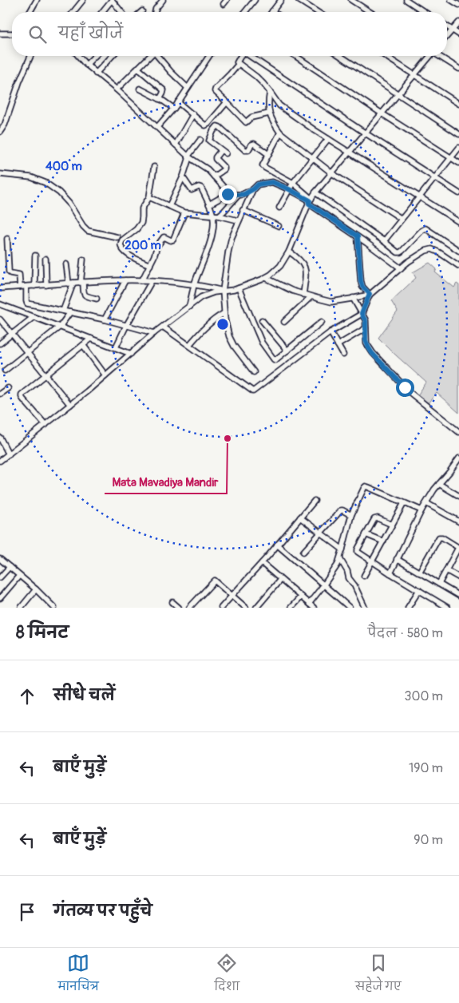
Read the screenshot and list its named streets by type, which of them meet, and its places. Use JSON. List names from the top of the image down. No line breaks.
{"places":["Mata Mavadiya Mandir"],"page":{"search":"यहाँ खोजें","heading":["8 मिनट","पैदल · 580 m"],"list":[["सीधे चलें","300 m"],["बाएँ मुड़ें","190 m"],["बाएँ मुड़ें","90 m"],"गंतव्य पर पहुँचे"],"nav":["मानचित्र","दिशा","सहेजे गए"]},"rings":["400 m","200 m"]}
